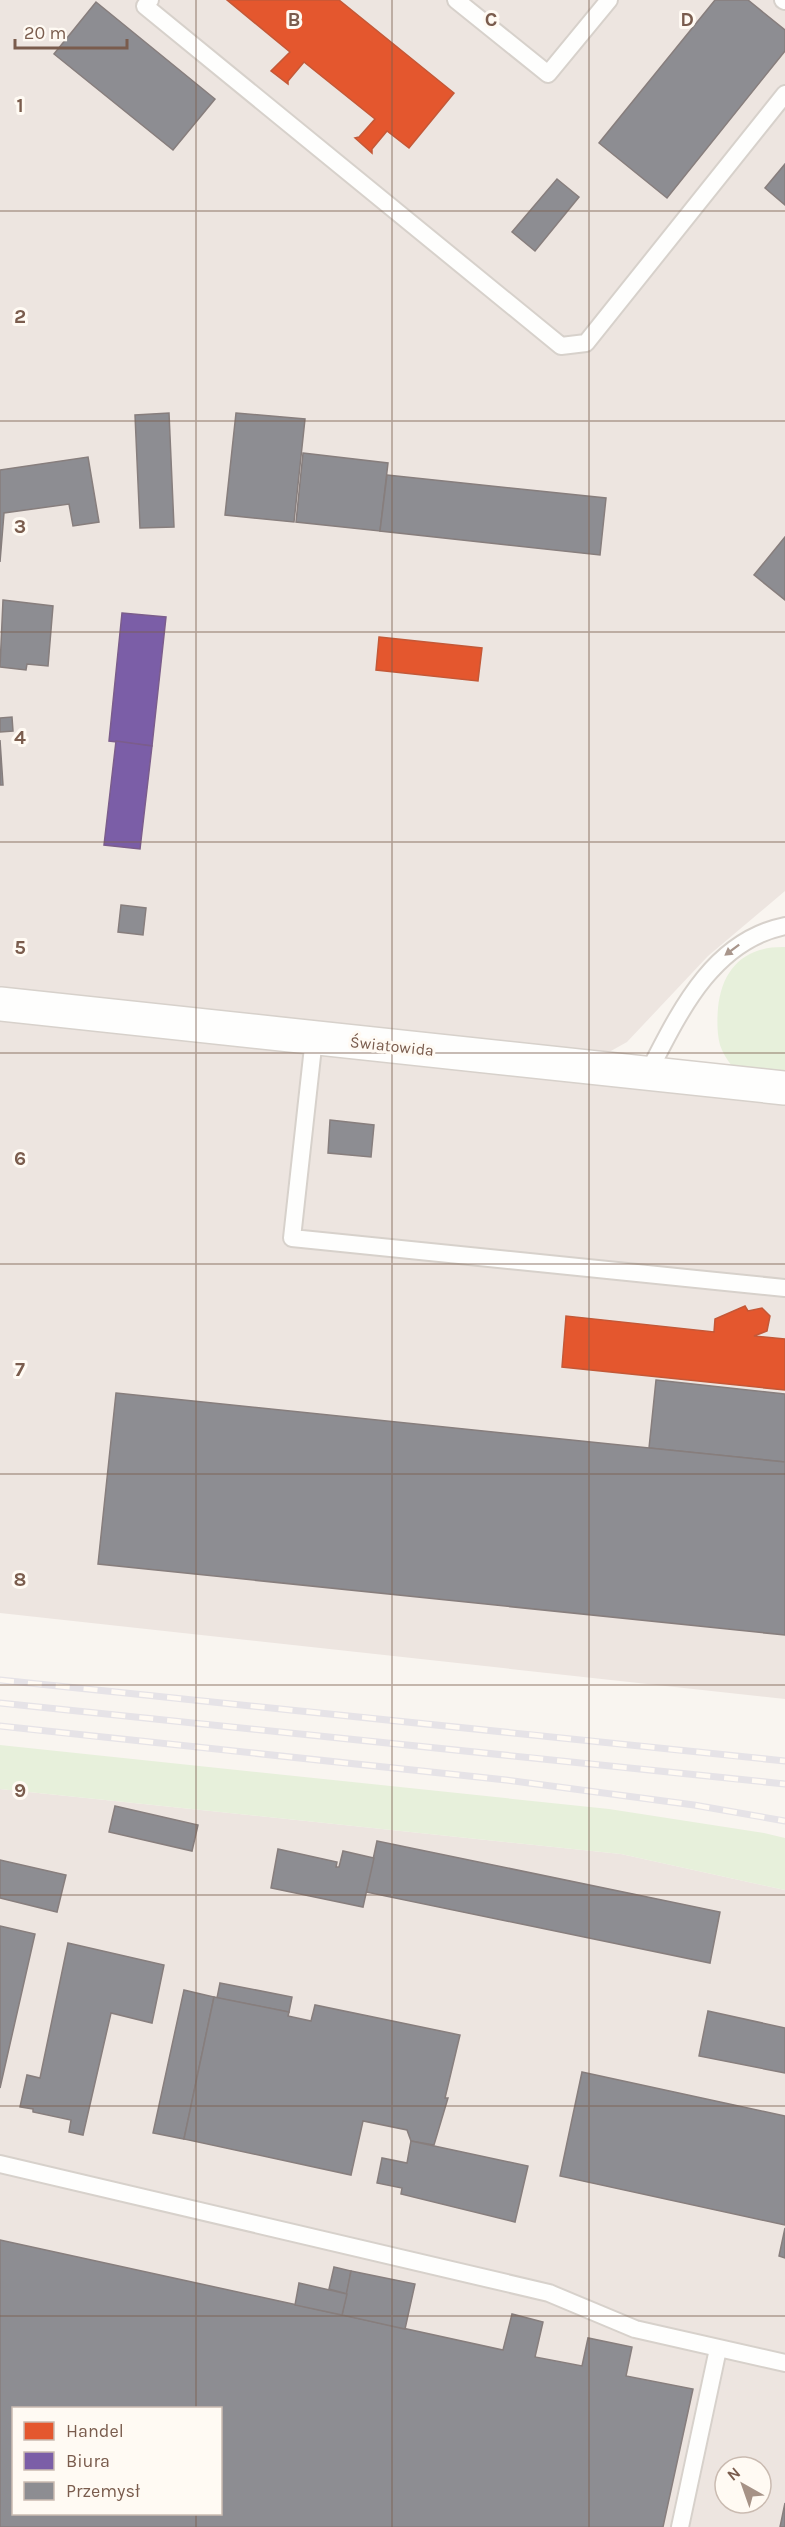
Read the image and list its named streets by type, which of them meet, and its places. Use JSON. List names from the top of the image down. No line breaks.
{"streets":{"street":["Światowida"]},"legend":["Handel","Biura","Przemysł"],"scale_bar":"20 m","north":"top left","grid":{"columns":["B","C","D"],"rows":["1","2","3","4","5","6","7","8","9"]}}
